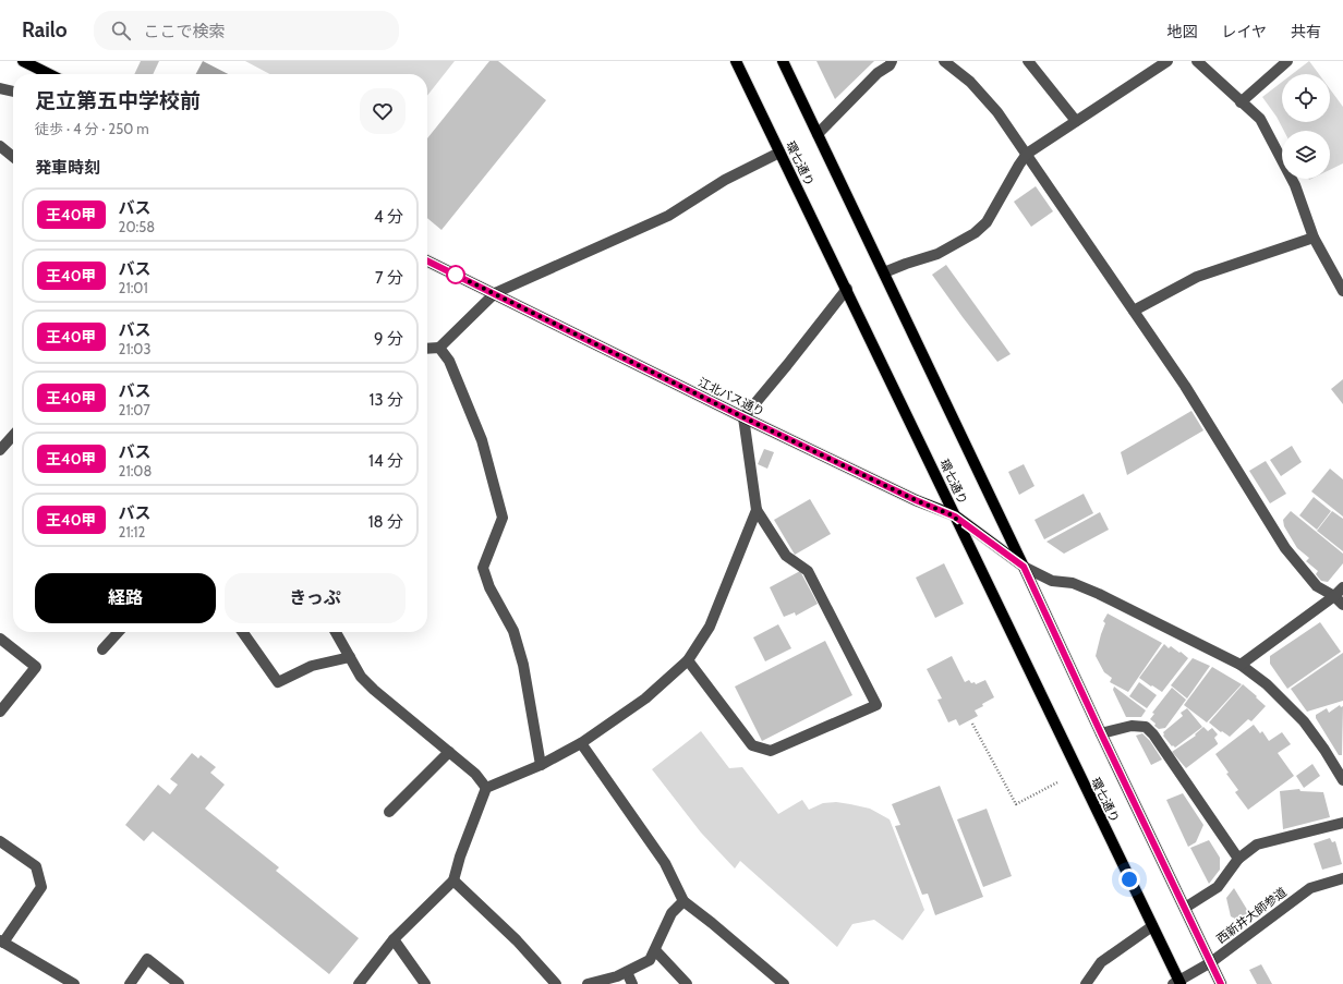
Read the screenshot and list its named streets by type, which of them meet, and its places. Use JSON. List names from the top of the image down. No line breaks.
{"streets":{"main road":["環七通り","江北バス通り"],"street":["西新井大師参道"]},"crossings":[["環七通り","江北バス通り"],["環七通り","西新井大師参道"]],"lines":["bus line 王40甲"],"page":{"header":"Railo","search":"ここで検索","nav":["地図","レイヤ","共有"],"heading":[["足立第五中学校前","徒歩 · 4 分 · 250 m"],"発車時刻"],"list":[{"mark":"王40甲","name":"バス","note":"20:58","value":"4 分"},{"mark":"王40甲","name":"バス","note":"21:01","value":"7 分"},{"mark":"王40甲","name":"バス","note":"21:03","value":"9 分"},{"mark":"王40甲","name":"バス","note":"21:07","value":"13 分"},{"mark":"王40甲","name":"バス","note":"21:08","value":"14 分"},{"mark":"王40甲","name":"バス","note":"21:12","value":"18 分"}],"buttons":["経路","きっぷ"]}}
